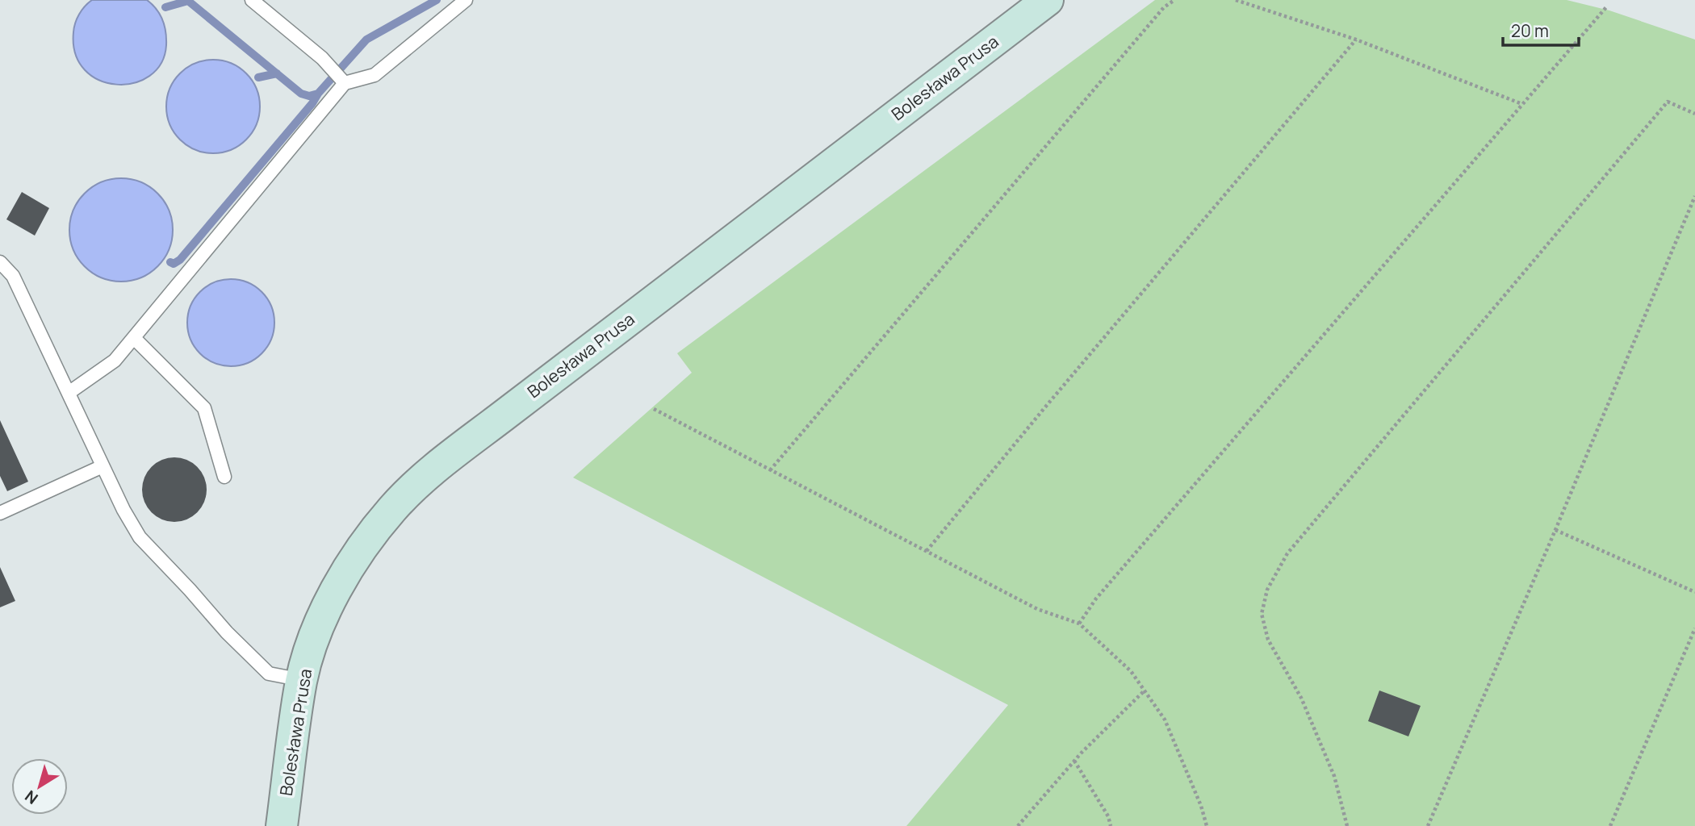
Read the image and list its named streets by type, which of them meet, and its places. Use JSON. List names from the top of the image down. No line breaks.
{"streets":{"street":["Bolesława Prusa"]},"scale_bar":"20 m","north":"bottom left"}
